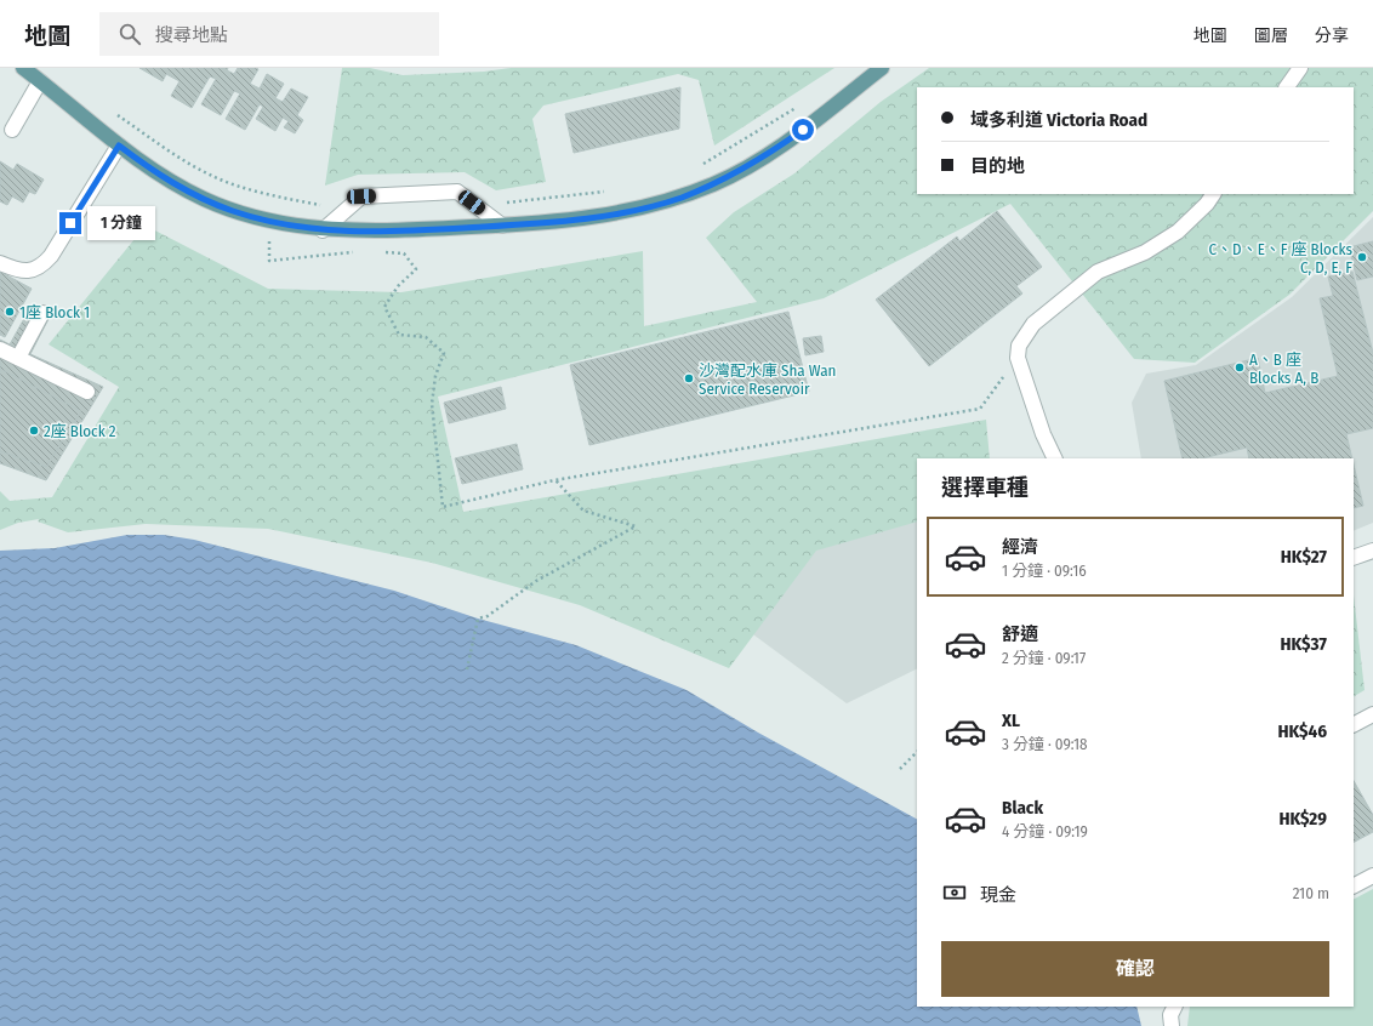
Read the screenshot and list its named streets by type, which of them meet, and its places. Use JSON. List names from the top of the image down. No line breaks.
{"places":["C、D、E、F 座 Blocks C, D, E, F","1座 Block 1","A、B 座 Blocks A, B","沙灣配水庫 Sha Wan Service Reservoir","2座 Block 2"],"page":{"header":"地圖","search":"搜尋地點","nav":["地圖","圖層","分享"],"banner":["域多利道 Victoria Road","目的地"],"bubble":"1 分鐘","heading":"選擇車種","list":[{"name":"經濟","note":"1 分鐘 · 09:16","value":"HK$27"},{"name":"舒適","note":"2 分鐘 · 09:17","value":"HK$37"},{"name":"XL","note":"3 分鐘 · 09:18","value":"HK$46"},{"name":"Black","note":"4 分鐘 · 09:19","value":"HK$29"}],"pay":["現金","210 m"],"buttons":"確認"}}
